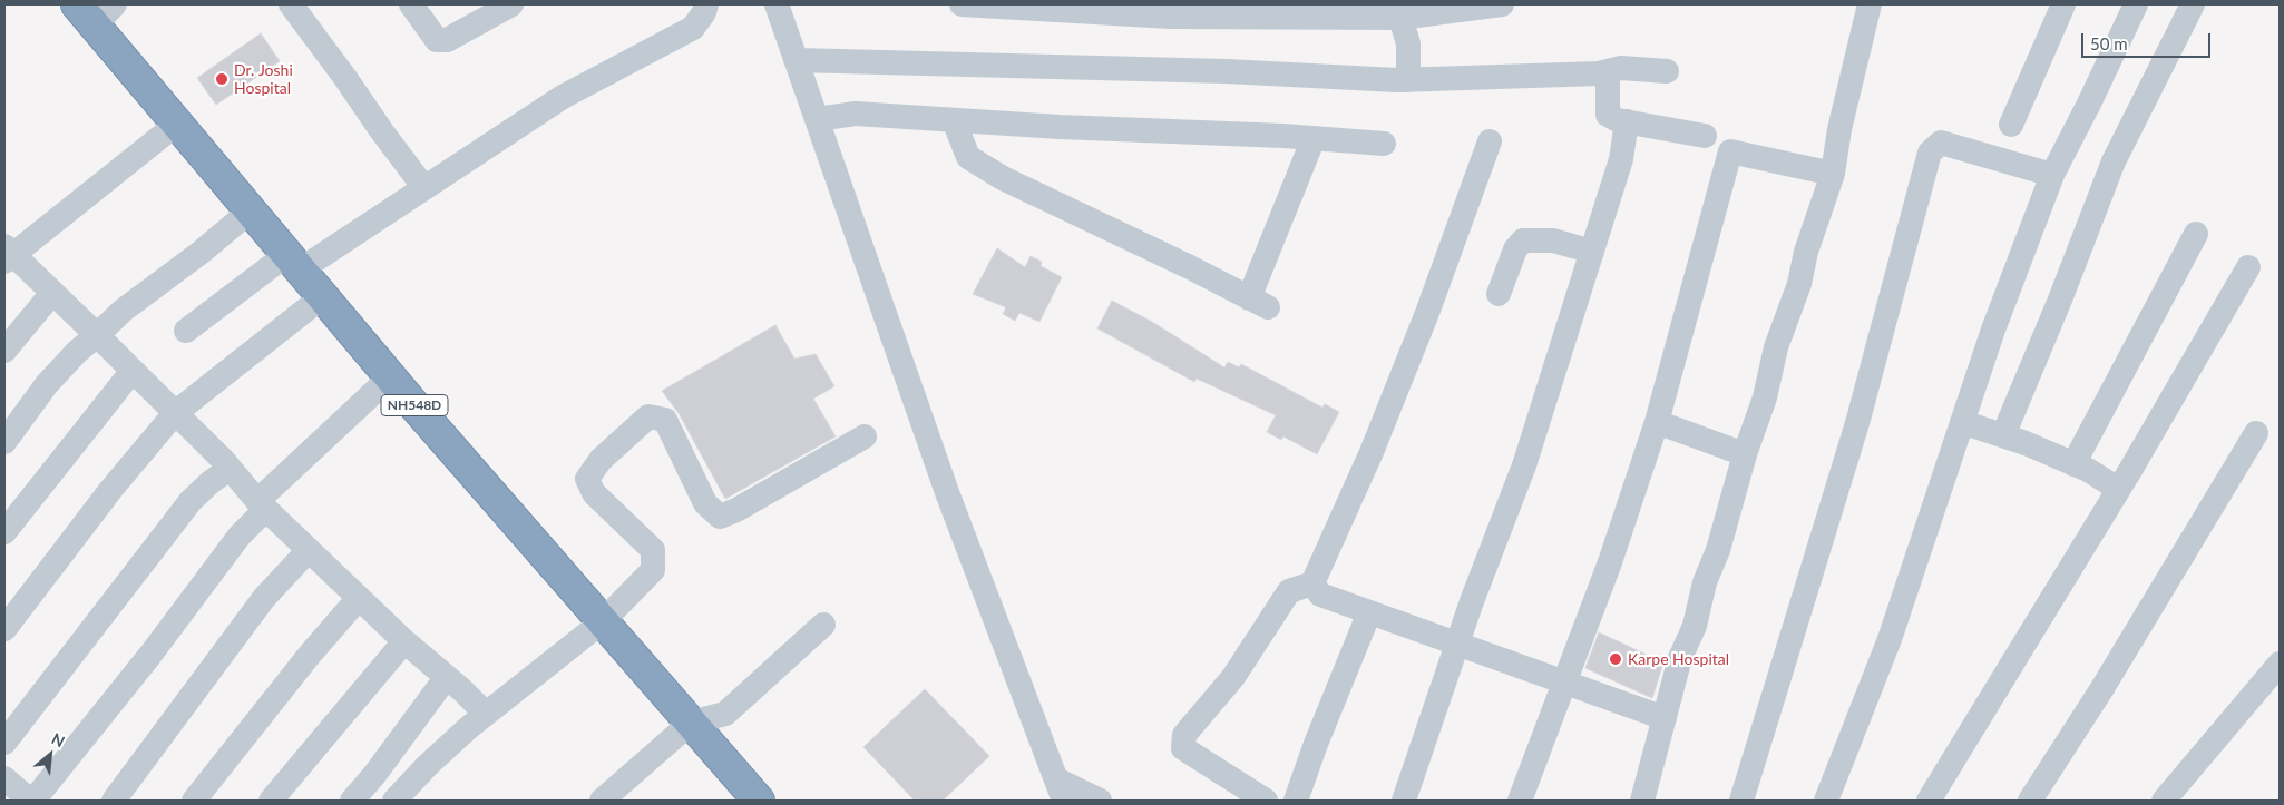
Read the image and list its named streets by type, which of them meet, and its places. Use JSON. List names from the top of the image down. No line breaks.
{"streets":{"highway":["NH548D"]},"places":["Dr. Joshi Hospital","Karpe Hospital"],"scale_bar":"50 m","north":"top right"}
